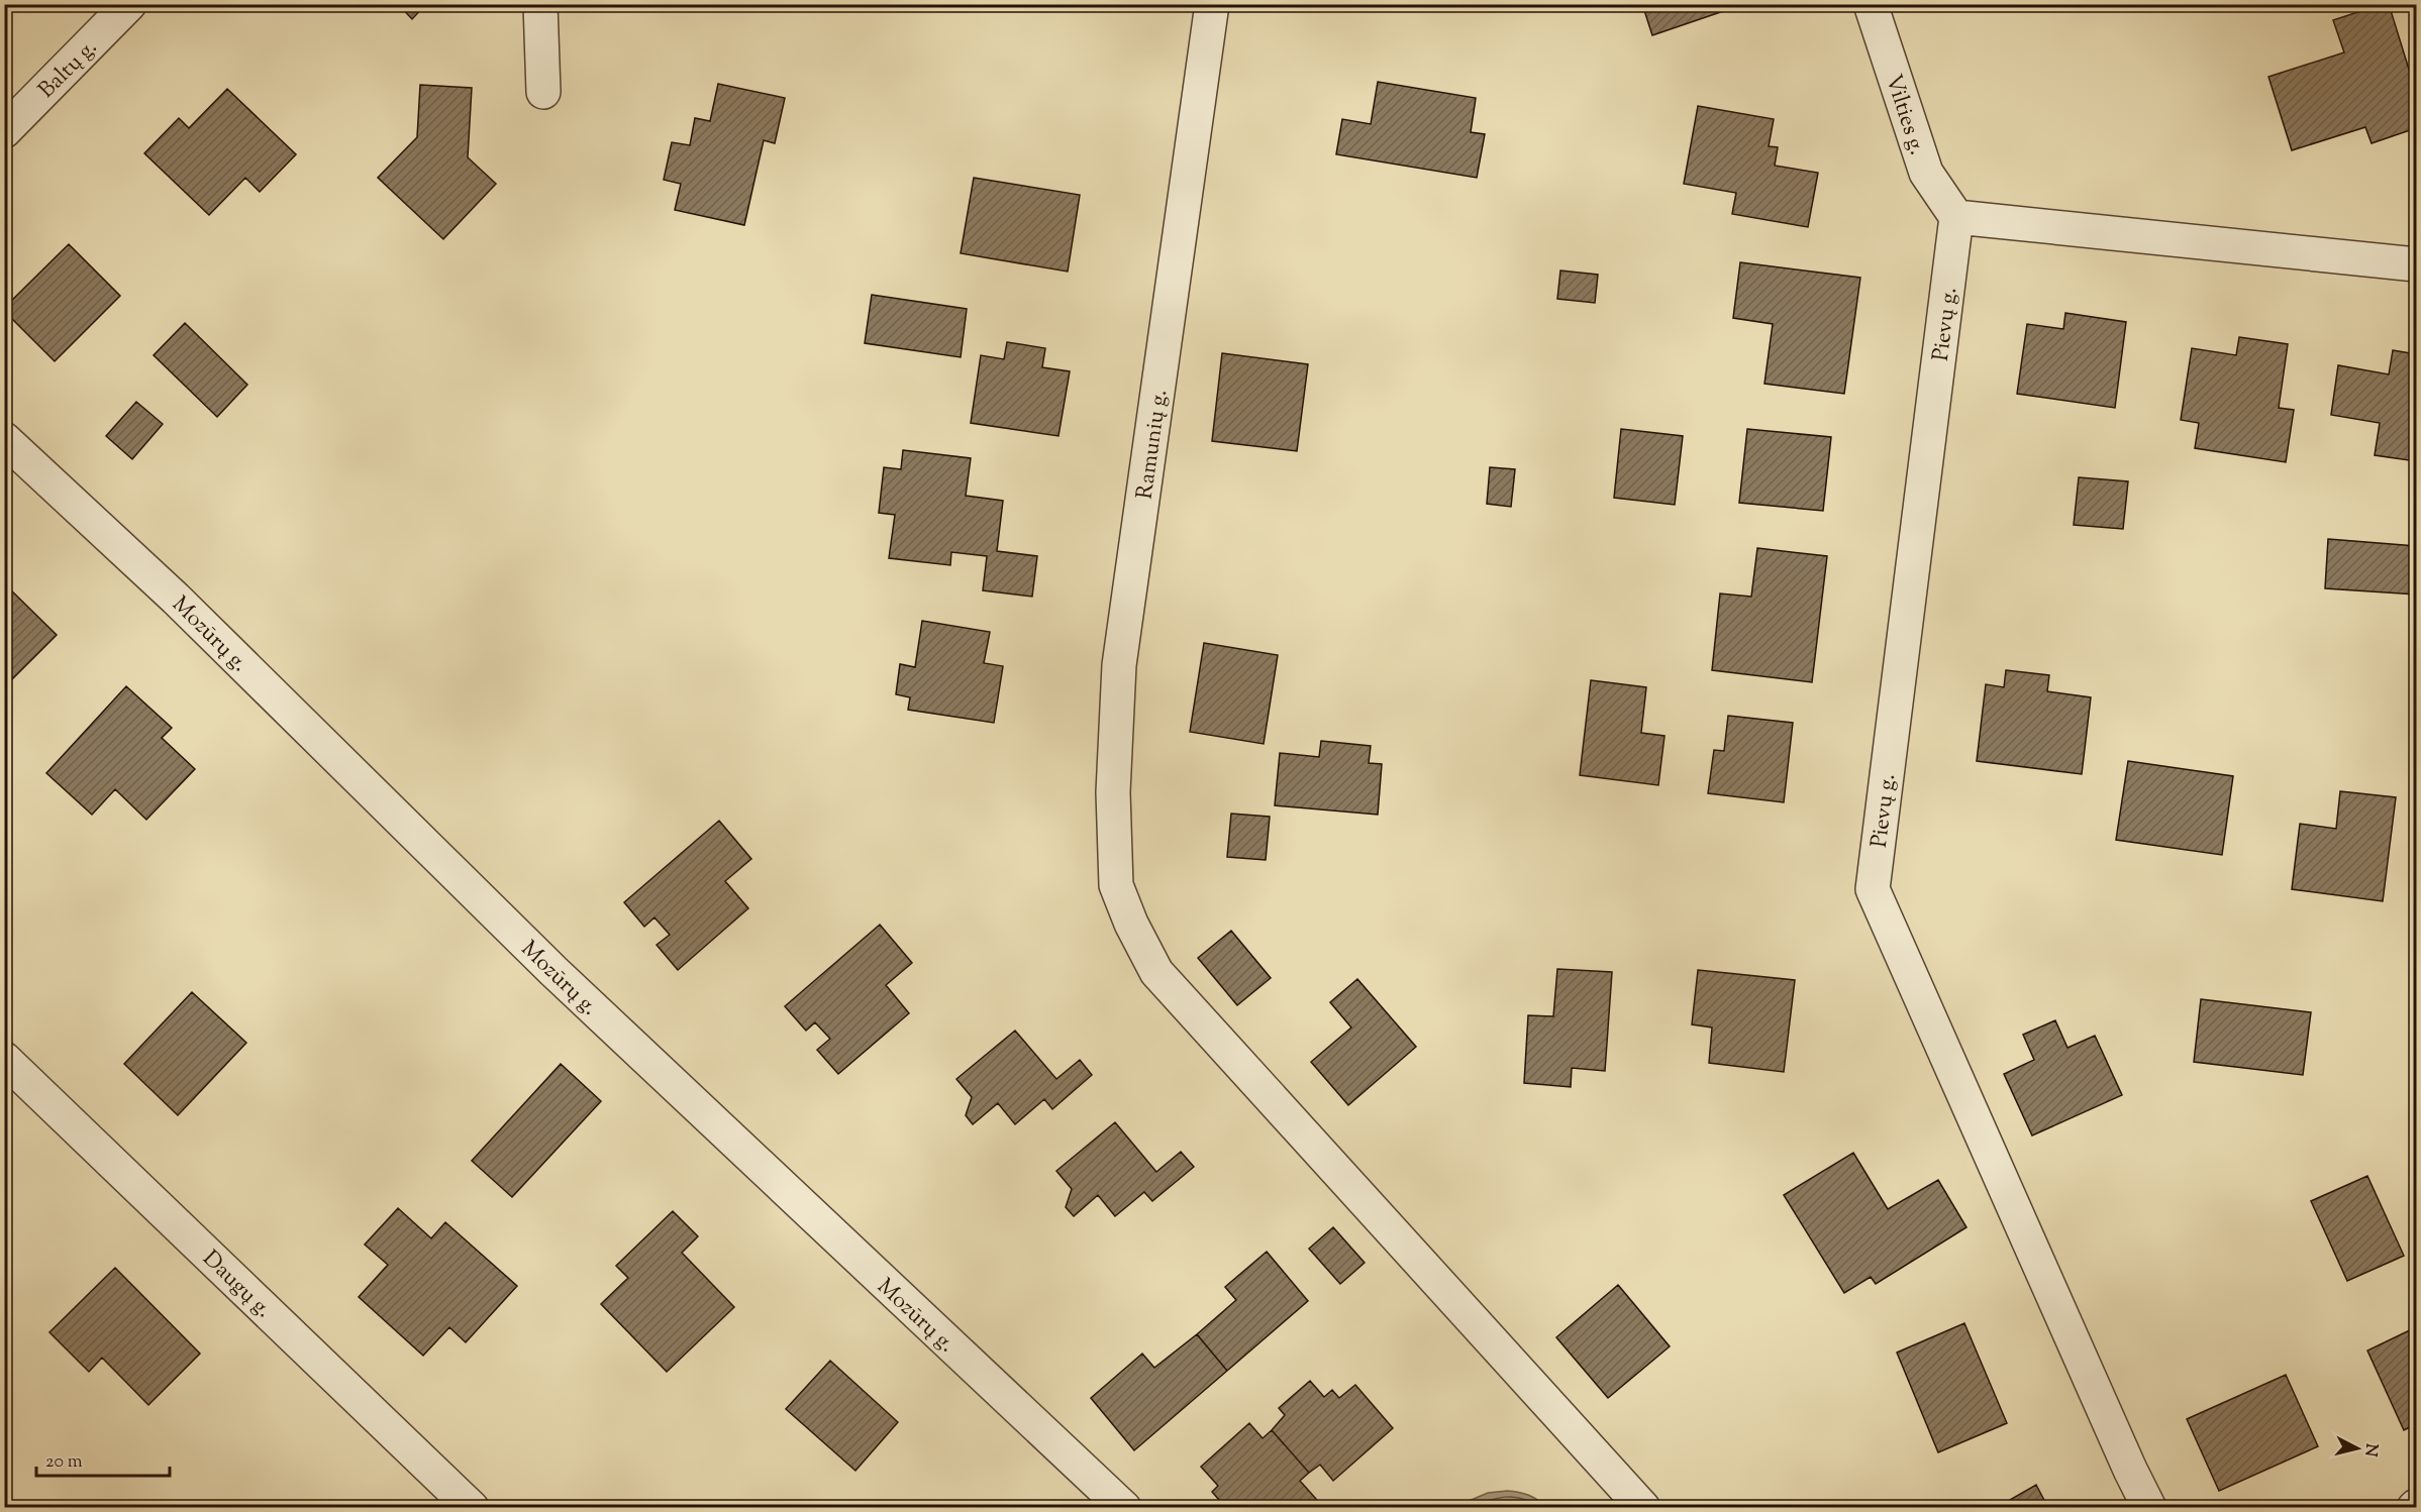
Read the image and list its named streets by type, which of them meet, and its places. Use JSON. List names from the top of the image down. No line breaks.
{"streets":{"street":["Baltų g.","Vilties g.","Pievų g.","Ramunių g.","Mozūrų g.","Daugų g."]},"crossings":[["Vilties g.","Pievų g."]],"scale_bar":"20 m","north":"right"}
